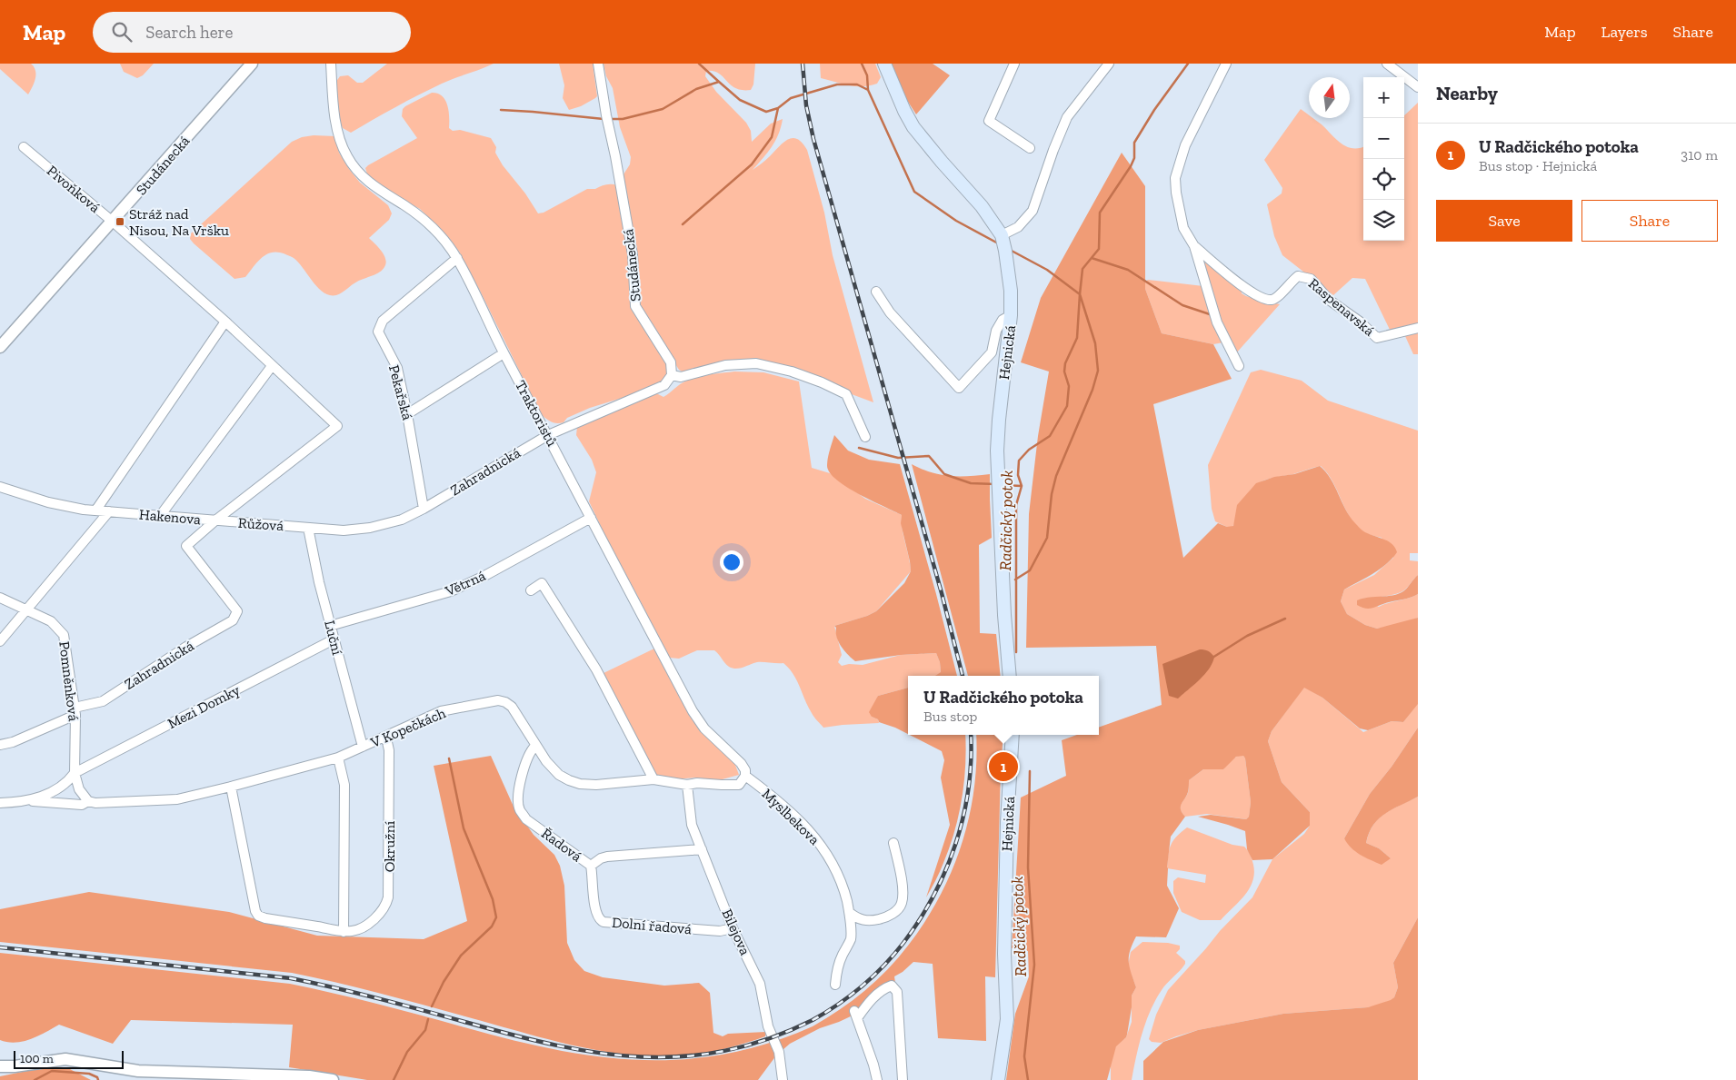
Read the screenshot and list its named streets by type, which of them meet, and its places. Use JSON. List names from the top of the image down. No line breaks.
{"streets":{"main road":["Hejnická"],"street":["Studánecká","Pivoňková","Raspenavská","Pekařská","Traktoristů","Zahradnická","Hakenova","Růžová","Větrná","Luční","Pomněnková","Mezi Domky","V Kopečkách","Myslbekova","Řadová","Okružní","Dolní řadová","Bilejova"]},"crossings":[["Studánecká","Pivoňková"],["Pivoňková","Hakenova"],["Pekařská","Traktoristů"],["Pekařská","Zahradnická"],["Pekařská","Růžová"],["Traktoristů","Zahradnická"],["Traktoristů","Větrná"],["Traktoristů","V Kopečkách"],["Traktoristů","Myslbekova"],["Zahradnická","Hakenova"],["Zahradnická","Růžová"],["Zahradnická","Pomněnková"],["Hakenova","Růžová"],["Růžová","Luční"],["Větrná","Luční"],["Luční","Mezi Domky"],["Luční","V Kopečkách"],["Pomněnková","Mezi Domky"],["Pomněnková","V Kopečkách"],["Mezi Domky","V Kopečkách"],["V Kopečkách","Myslbekova"],["V Kopečkách","Řadová"],["V Kopečkách","Okružní"],["V Kopečkách","Bilejova"],["Řadová","Dolní řadová"],["Řadová","Bilejova"],["Dolní řadová","Bilejova"]],"water":["Radčický potok"],"places":{"transit":["Stráž nad Nisou, Na Vršku"]},"scale_bar":"100 m","north":"top","page":{"header":"Map","search":"Search here","nav":["Map","Layers","Share"],"heading":"Nearby","map_buttons":["+","−"],"list":[{"mark":"1","name":"U Radčického potoka","note":"Bus stop · Hejnická","value":"310 m"}],"buttons":["Save","Share"],"popup":["U Radčického potoka","Bus stop"],"pins":"1","scale":"100 m"}}
